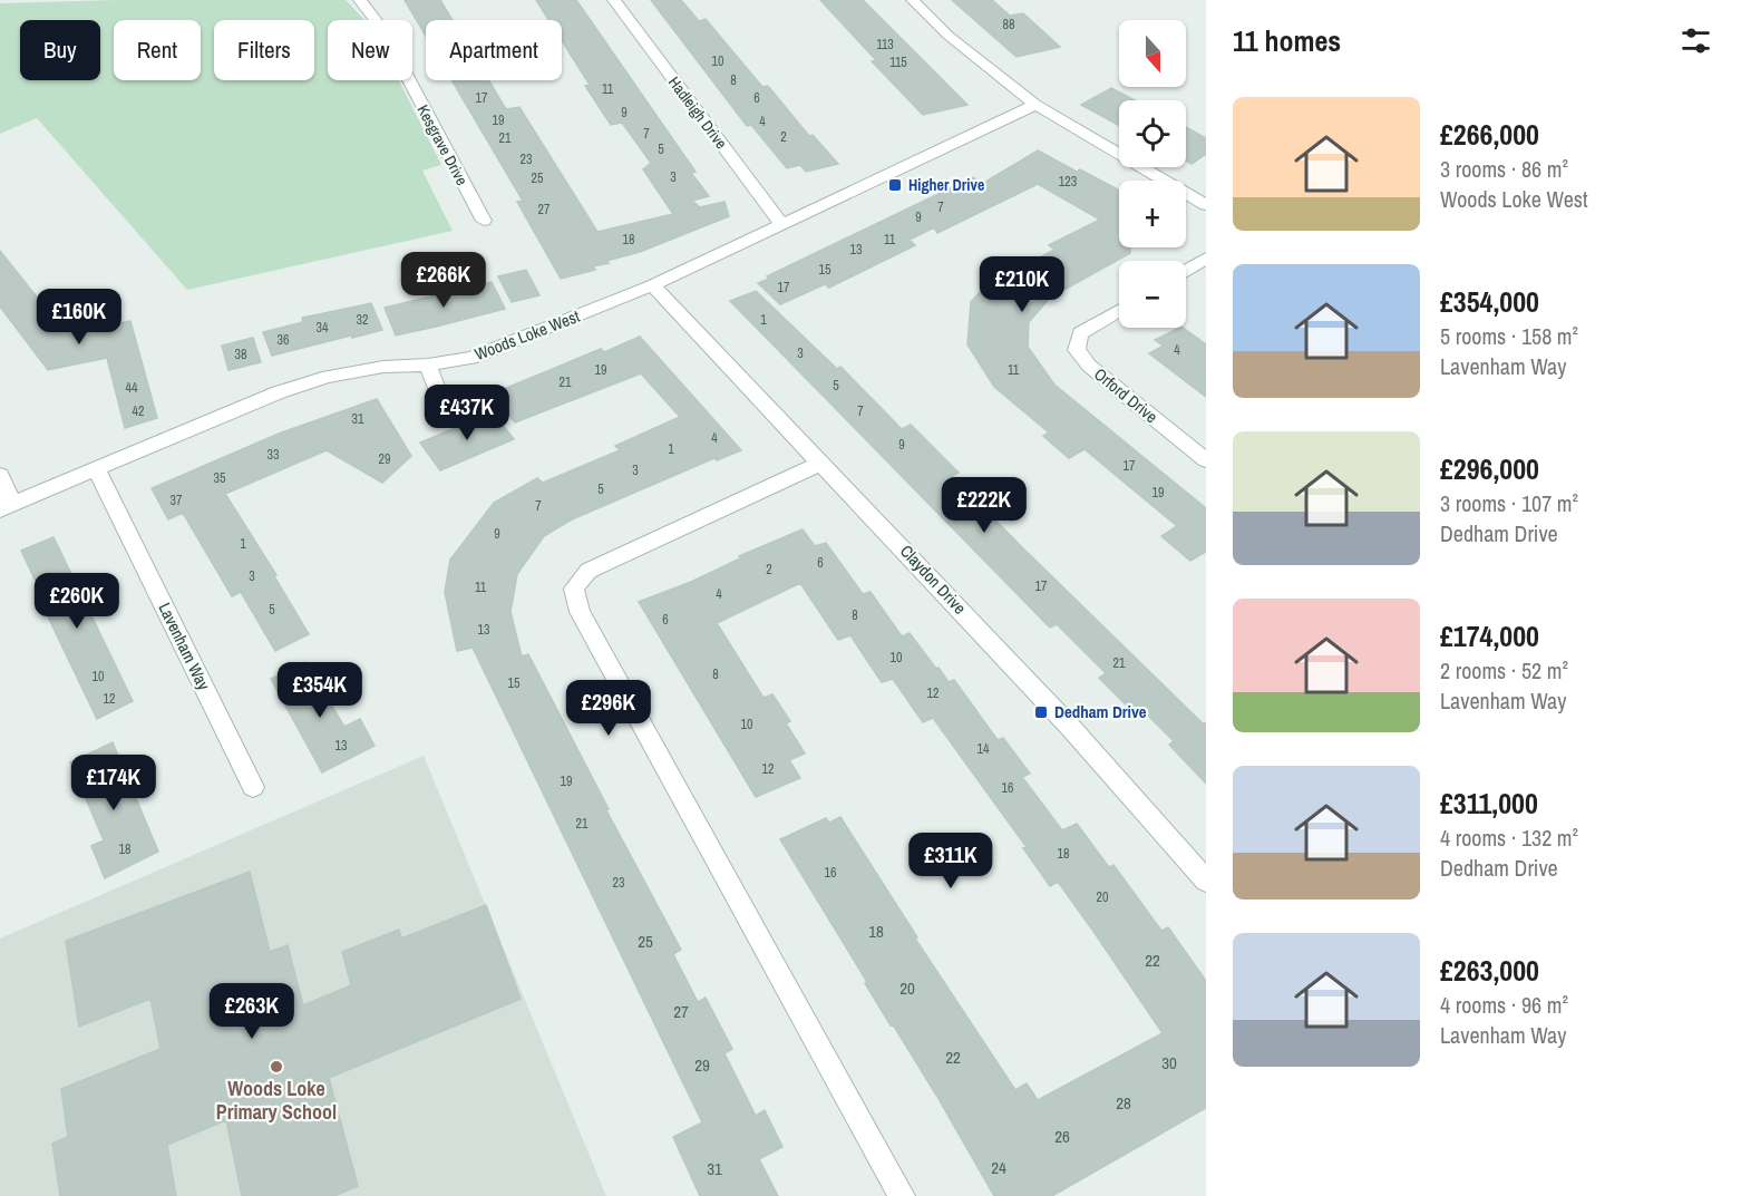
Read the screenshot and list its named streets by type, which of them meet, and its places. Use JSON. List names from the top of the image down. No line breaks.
{"streets":{"street":["Hadleigh Drive","Kesgrave Drive","Woods Loke West","Orford Drive","Claydon Drive","Lavenham Way"]},"crossings":[["Hadleigh Drive","Woods Loke West"],["Woods Loke West","Claydon Drive"],["Woods Loke West","Lavenham Way"]],"places":{"transit":["Higher Drive","Dedham Drive"],"other":["Woods Loke Primary School"]},"house_numbers":["88","113","10","115","8","11","17","6","9","19","4","7","2","21","5","23","3","25","123","7","27","9","18","11","13","15","17","32","1","34","36","4","3","38","19","11","21","5","44","42","7","31","4","9","1","33","29","17","3","35","5","19","37","7","9","1","6","2","3","17","11","4","5","8","6","13","10","21","8","10","15","12","12","10","13","14","12","19","16","21","18","18","16","23","20","18","25","22","20","27","22","30","29","28","26","24","31"],"north":"bottom","page":{"heading":"11 homes","map_buttons":["+","−"],"chip":["Buy","Rent","Filters","New","Apartment"],"list":[{"name":"£266,000","note":"3 rooms · 86 m² · Woods Loke West"},{"name":"£354,000","note":"5 rooms · 158 m² · Lavenham Way"},{"name":"£296,000","note":"3 rooms · 107 m² · Dedham Drive"},{"name":"£174,000","note":"2 rooms · 52 m² · Lavenham Way"},{"name":"£311,000","note":"4 rooms · 132 m² · Dedham Drive"},{"name":"£263,000","note":"4 rooms · 96 m² · Lavenham Way"}],"price":["£266K","£210K","£160K","£437K","£222K","£260K","£354K","£296K","£174K","£311K","£263K"]}}
